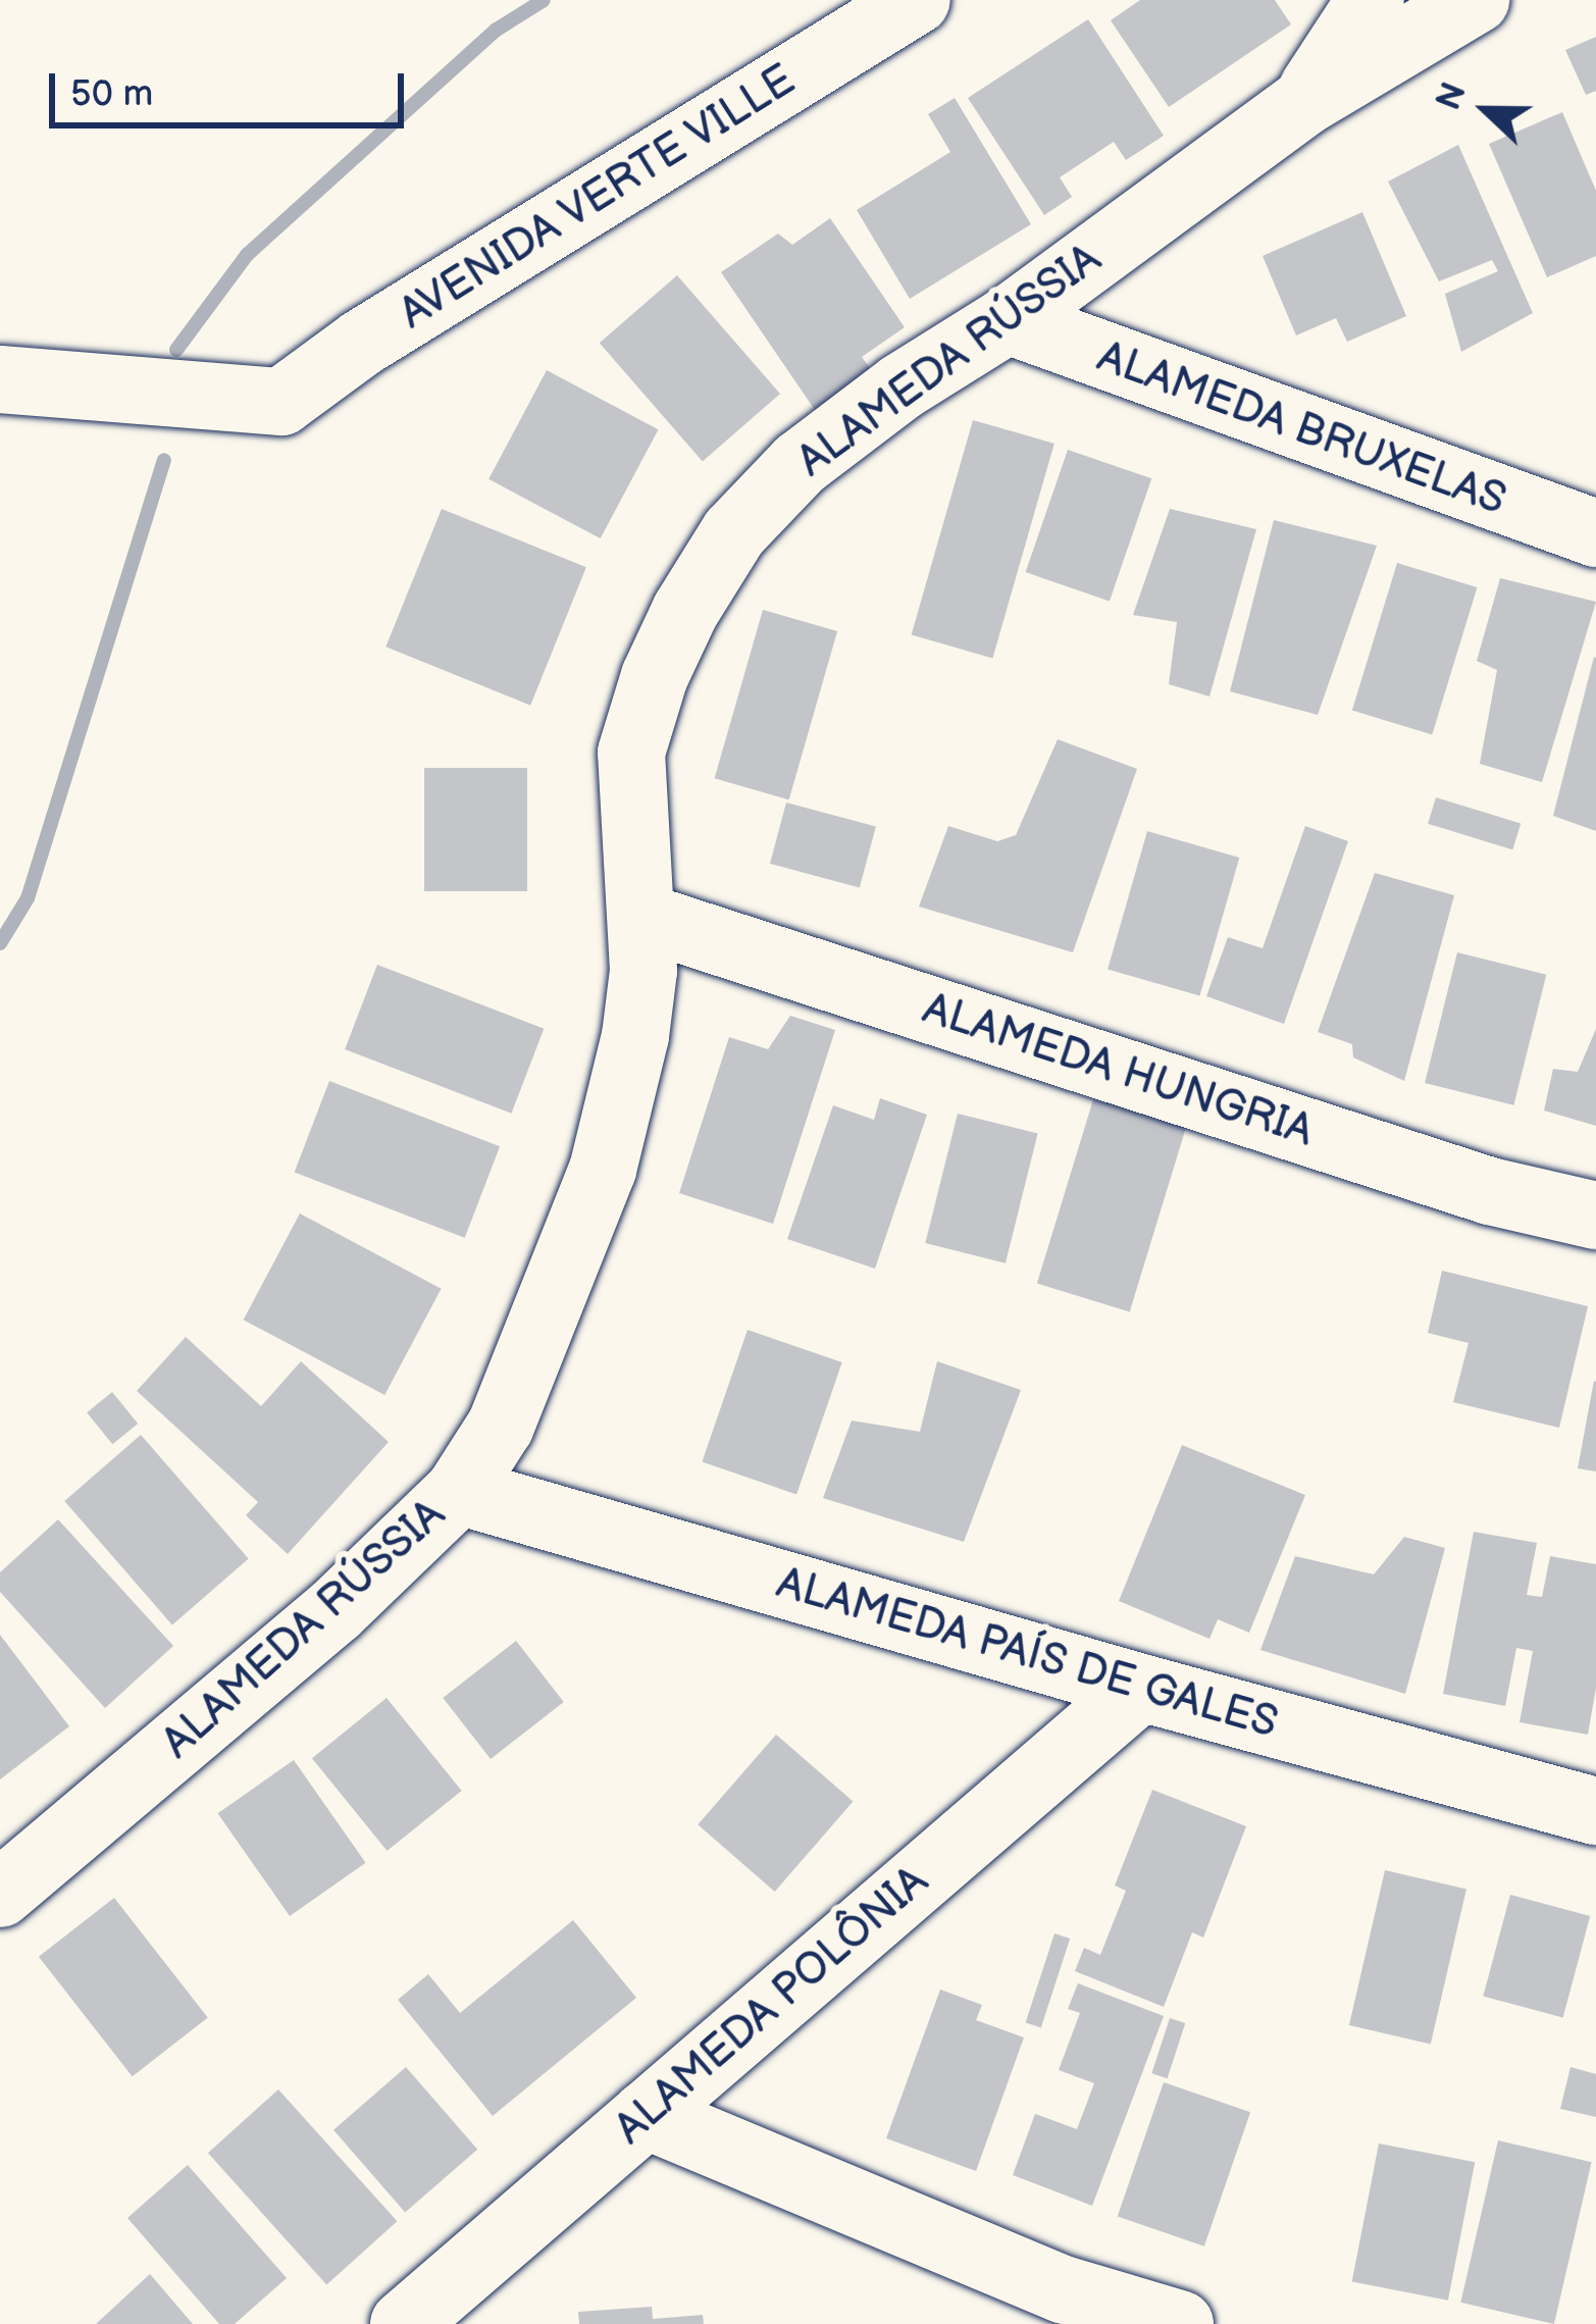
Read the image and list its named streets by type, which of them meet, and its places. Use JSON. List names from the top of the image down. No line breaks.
{"streets":{"street":["AVENIDA VERTE VILLE","ALAMEDA RÚSSIA","ALAMEDA BRUXELAS","ALAMEDA HUNGRIA","ALAMEDA PAÍS DE GALES","ALAMEDA POLÔNIA"]},"crossings":[["ALAMEDA RÚSSIA","ALAMEDA BRUXELAS"],["ALAMEDA RÚSSIA","ALAMEDA HUNGRIA"],["ALAMEDA RÚSSIA","ALAMEDA PAÍS DE GALES"],["ALAMEDA PAÍS DE GALES","ALAMEDA POLÔNIA"]],"scale_bar":"50 m","north":"left"}
